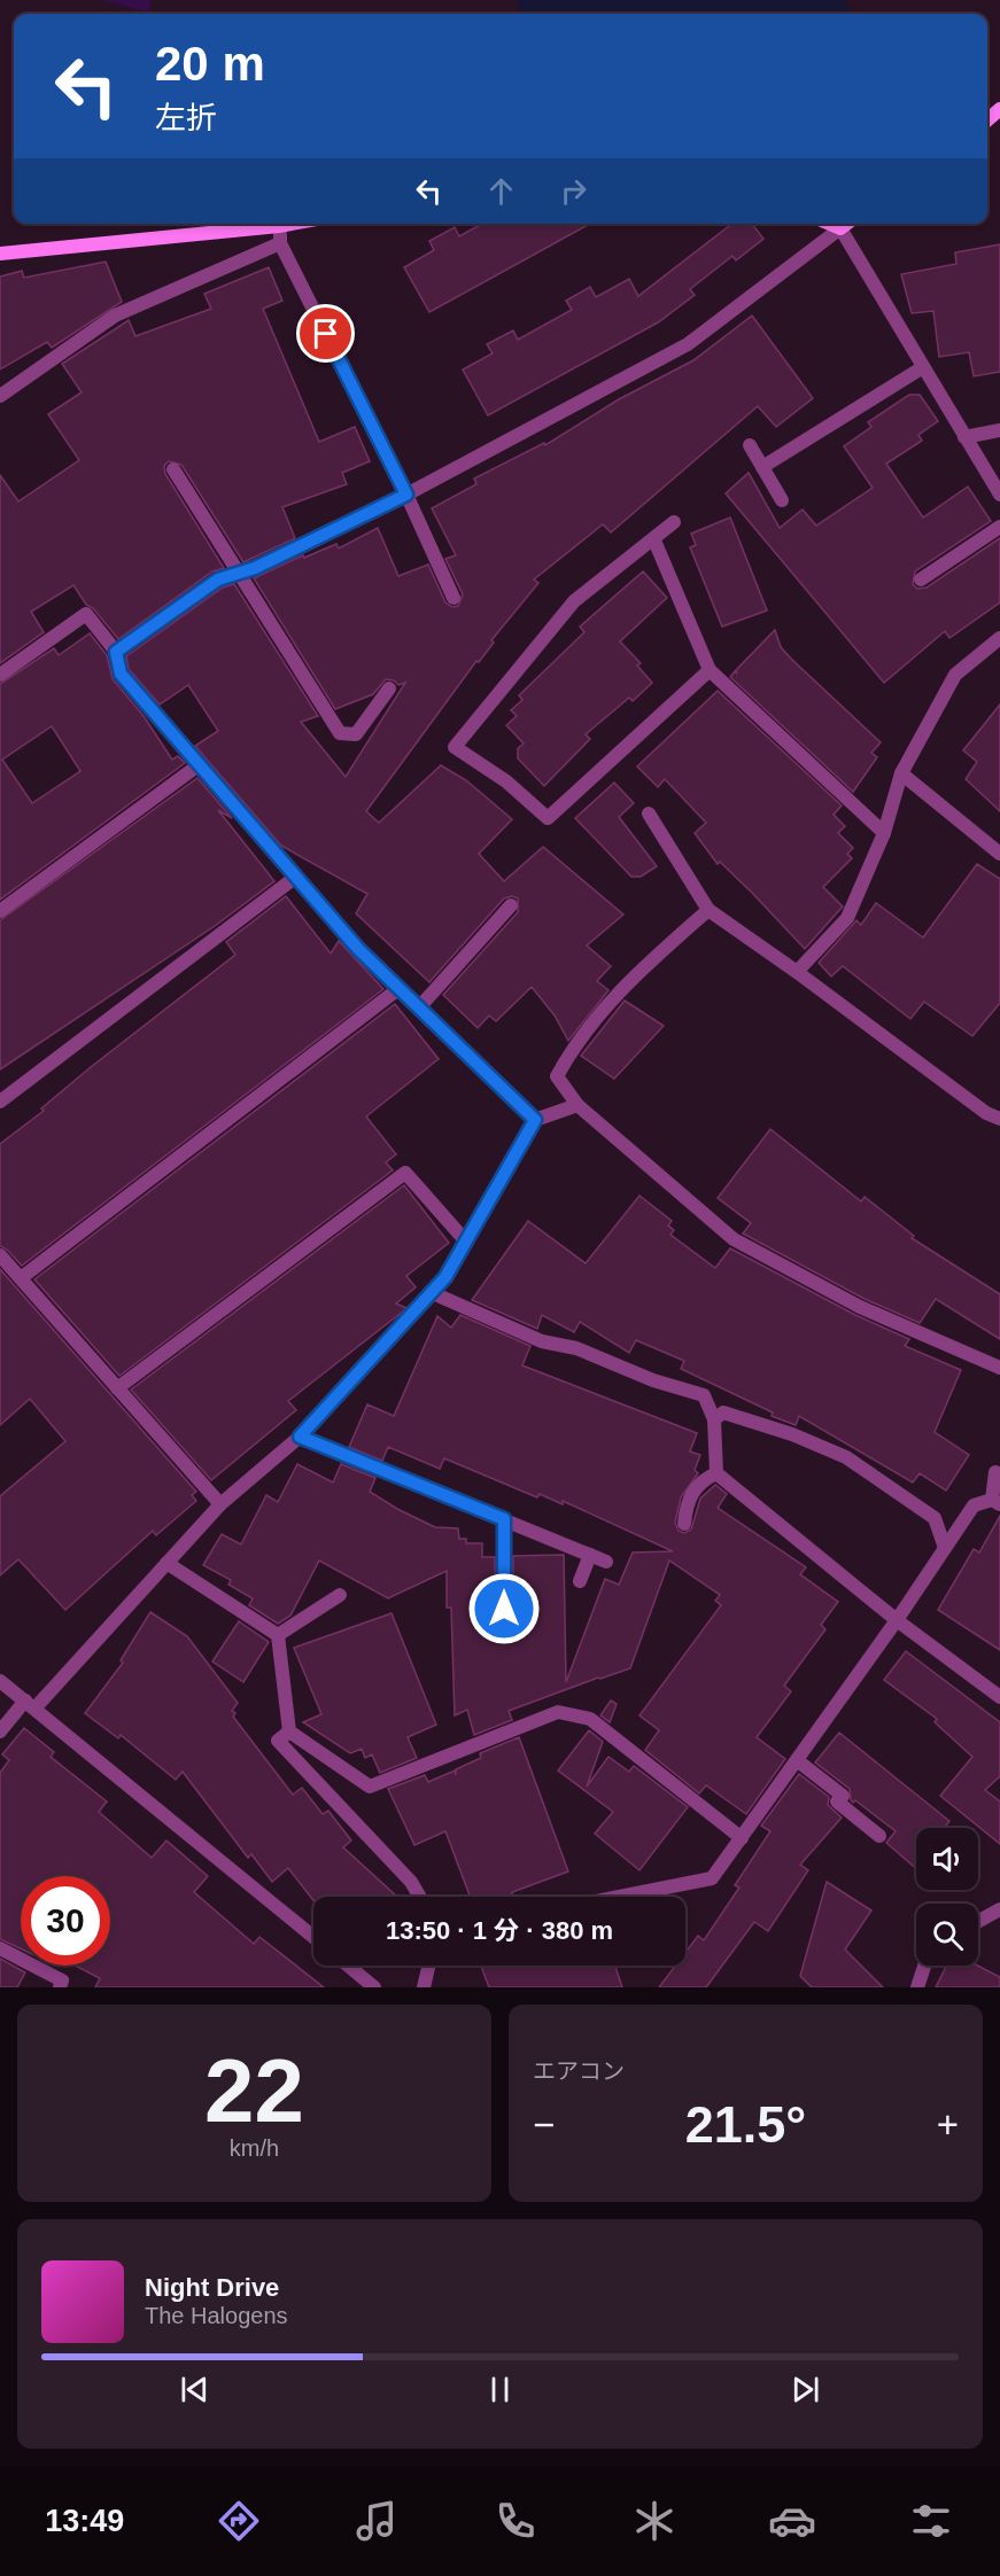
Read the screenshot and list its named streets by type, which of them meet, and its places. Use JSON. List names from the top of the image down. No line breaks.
{"page":{"turn":["20 m","左折"],"limit":"30","trip":"13:50 · 1 分 · 380 m","tile":[["22","km/h"],"エアコン"],"heat":["−","21.5°","+"],"song":["Night Drive","The Halogens"],"tabs":"13:49"}}
